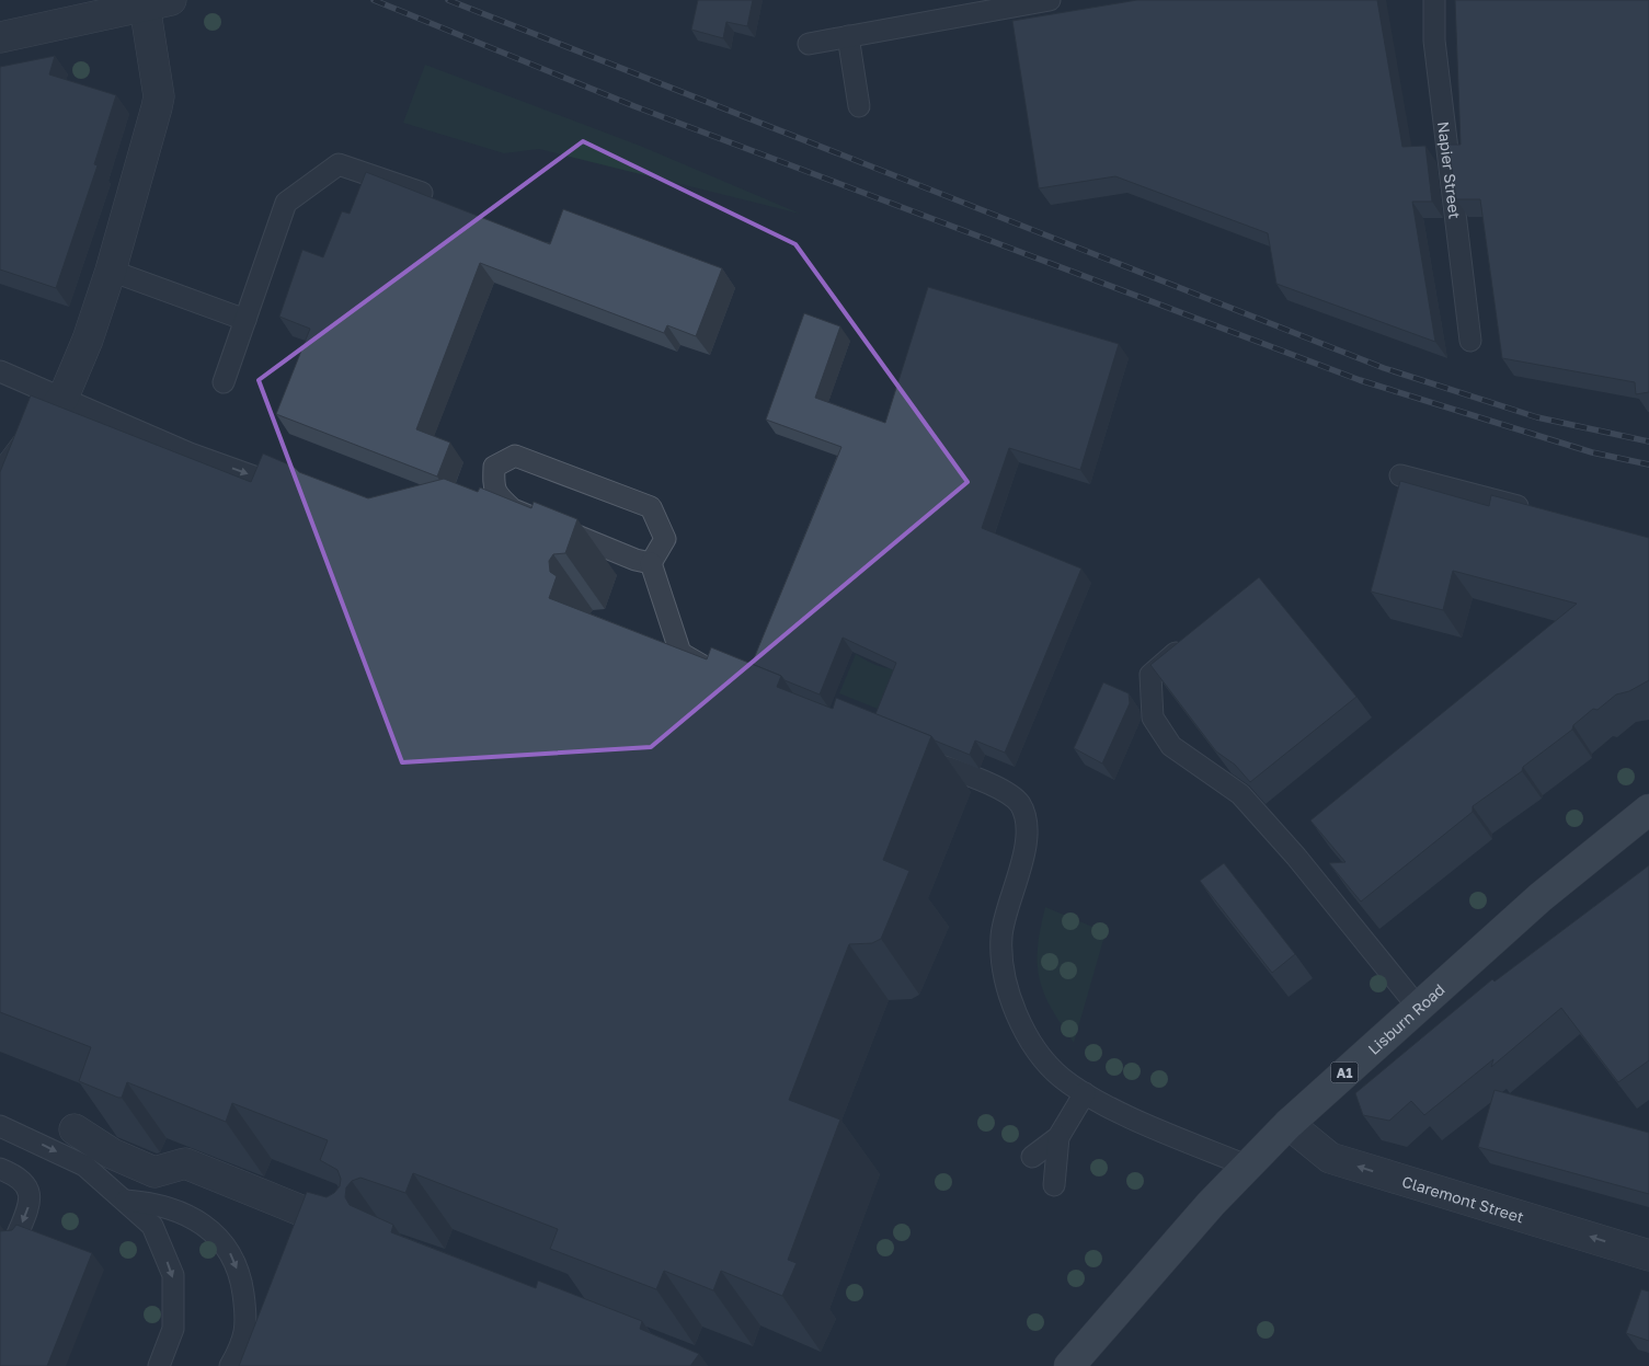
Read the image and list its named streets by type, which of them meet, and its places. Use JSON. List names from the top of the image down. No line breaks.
{"streets":{"main road":["Lisburn Road","A1"],"street":["Claremont Street"],"lane":["Napier Street"]},"crossings":[["Lisburn Road","Claremont Street"]],"one_way":["Claremont Street"]}
